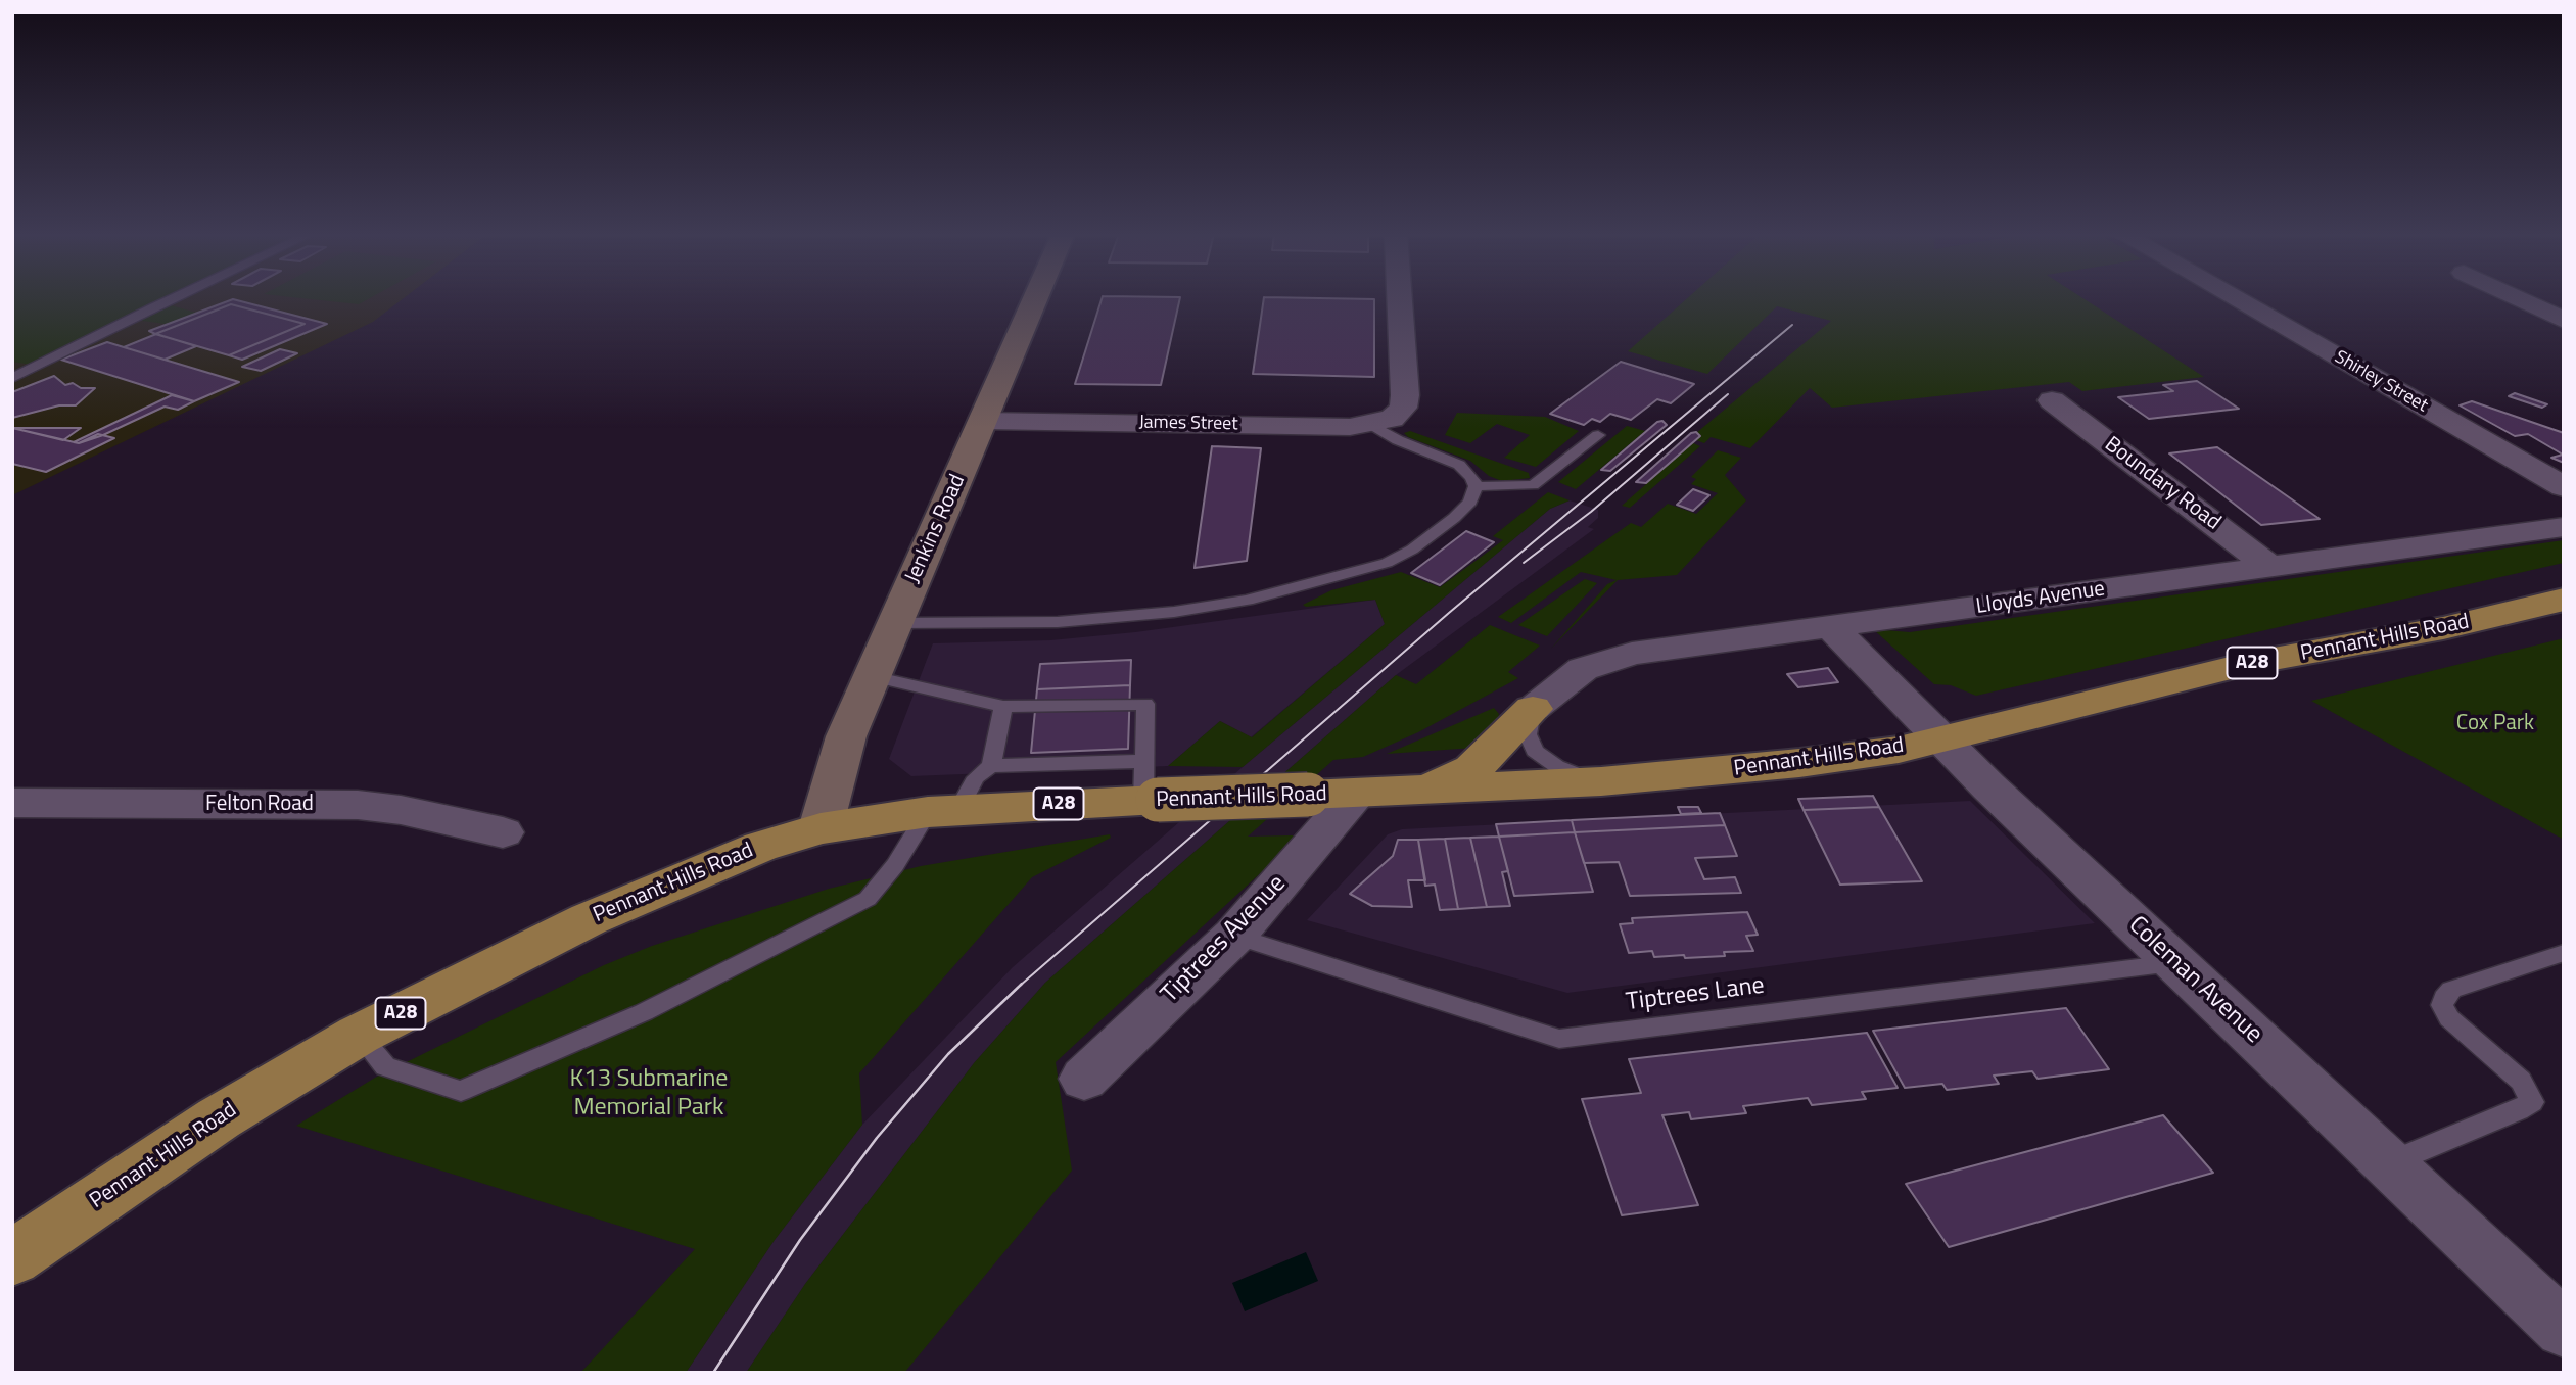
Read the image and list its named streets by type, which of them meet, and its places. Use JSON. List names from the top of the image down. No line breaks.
{"streets":{"highway":["Pennant Hills Road","A28"],"main road":["Jenkins Road"],"street":["Shirley Street","James Street","Boundary Road","Lloyds Avenue","Felton Road","Tiptrees Avenue","Coleman Avenue"],"lane":["Tiptrees Lane"]},"crossings":[["James Street","Jenkins Road"],["Boundary Road","Lloyds Avenue"],["Jenkins Road","Pennant Hills Road"],["Lloyds Avenue","Coleman Avenue"],["Pennant Hills Road","Tiptrees Avenue"],["Pennant Hills Road","Coleman Avenue"],["Tiptrees Avenue","Tiptrees Lane"],["Coleman Avenue","Tiptrees Lane"]],"parks":["Cox Park","K13 Submarine Memorial Park"]}
